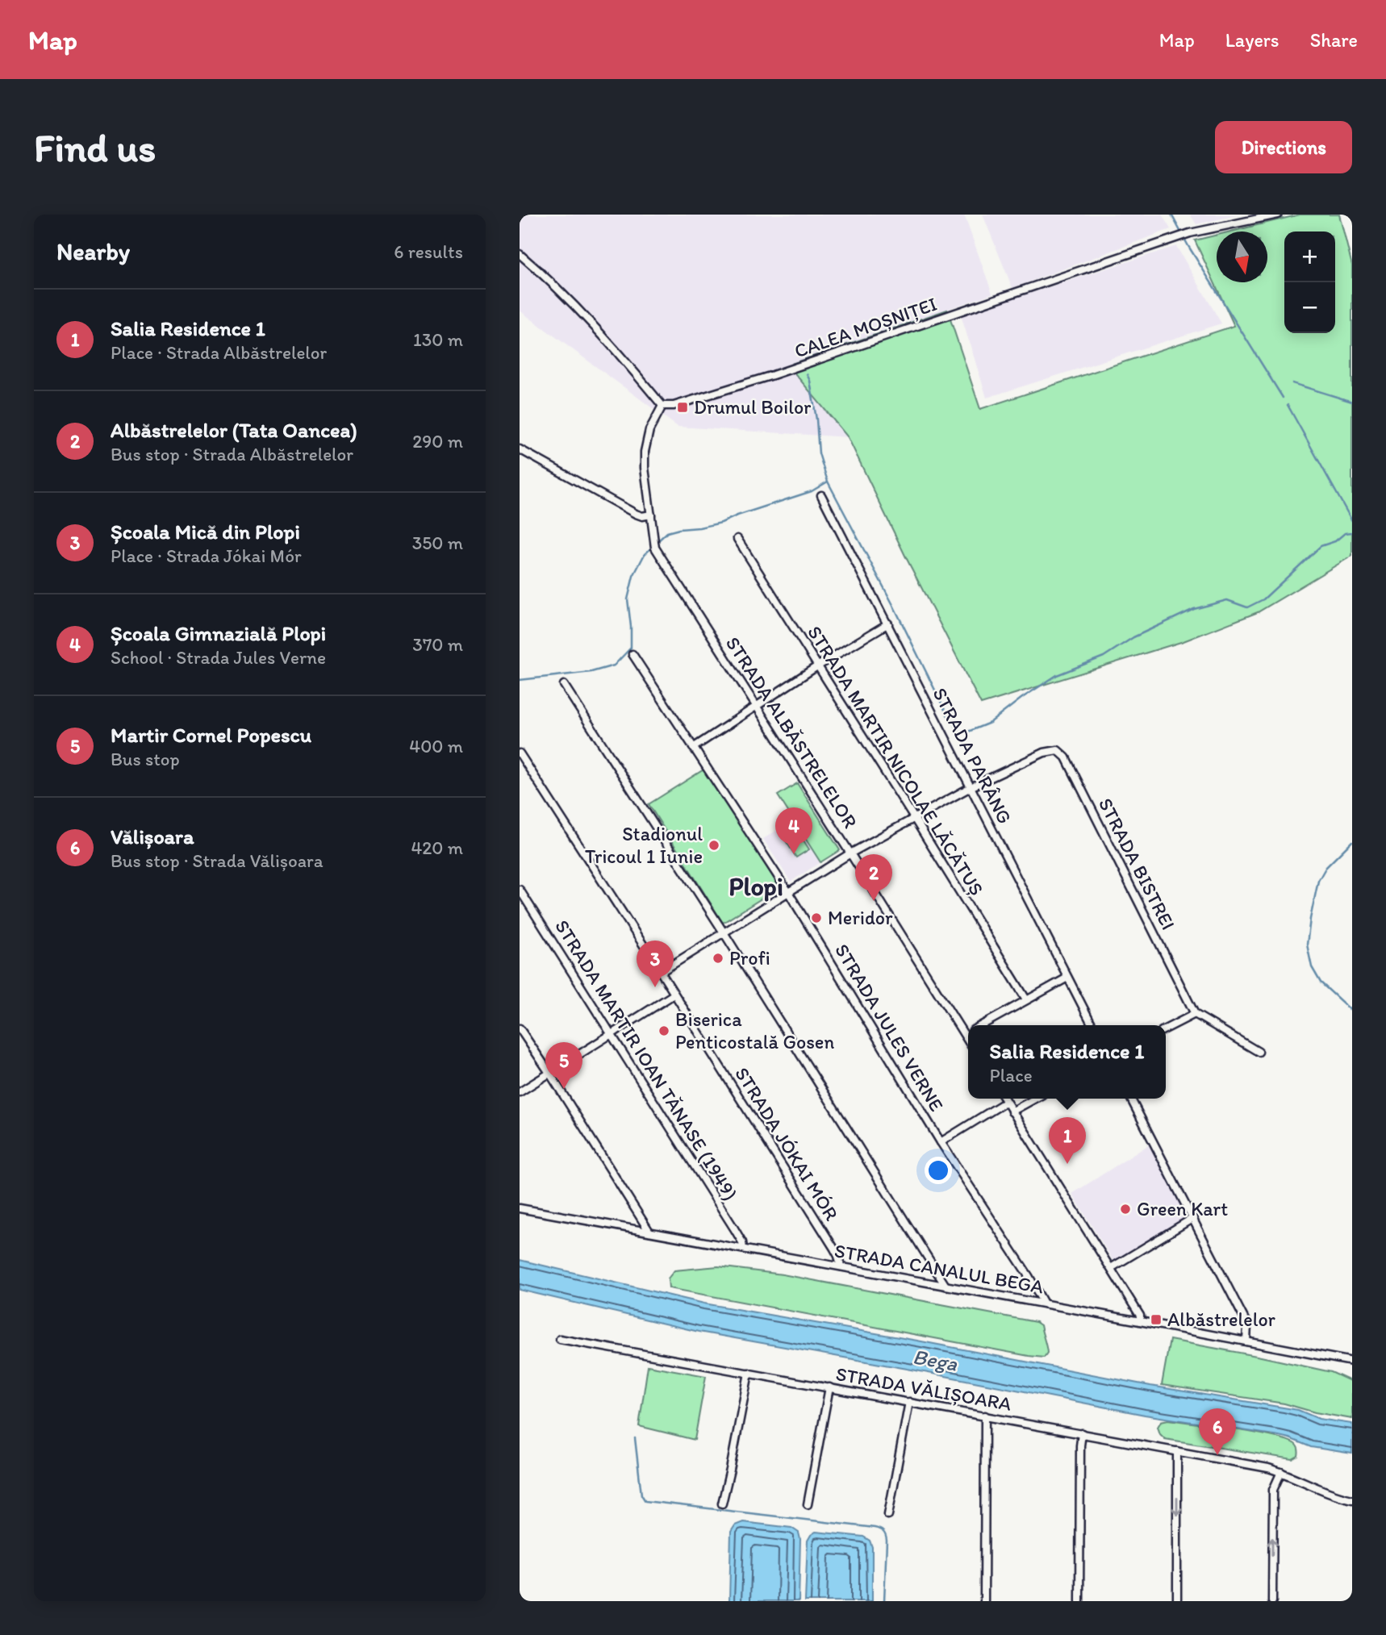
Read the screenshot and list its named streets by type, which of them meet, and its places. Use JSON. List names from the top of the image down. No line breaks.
{"streets":{"street":["CALEA MOȘNIȚEI","STRADA ALBĂSTRELELOR","STRADA PARÂNG","STRADA MARTIR NICOLAE LĂCĂTUȘ","STRADA BISTREI","STRADA JULES VERNE","STRADA MARTIR IOAN TĂNASE (1949)","STRADA JÓKAI MÓR","STRADA CANALUL BEGA","STRADA VĂLIȘOARA"]},"crossings":[["CALEA MOȘNIȚEI","STRADA ALBĂSTRELELOR"],["STRADA PARÂNG","STRADA BISTREI"],["STRADA JULES VERNE","STRADA CANALUL BEGA"],["STRADA MARTIR IOAN TĂNASE (1949)","STRADA CANALUL BEGA"],["STRADA JÓKAI MÓR","STRADA CANALUL BEGA"]],"districts":["Plopi"],"water":["Bega"],"places":{"transit":["Drumul Boilor","Albăstrelelor"],"other":["Stadionul Tricoul 1 Iunie","Meridor","Profi","Biserica Penticostală Gosen","Green Kart"]},"north":"bottom","page":{"header":"Map","nav":["Map","Layers","Share"],"buttons":"Directions","title":"Find us","heading":["Nearby","6 results"],"map_buttons":["+","−"],"list":[{"mark":"1","name":"Salia Residence 1","note":"Place · Strada Albăstrelelor","value":"130 m"},{"mark":"2","name":"Albăstrelelor (Tata Oancea)","note":"Bus stop · Strada Albăstrelelor","value":"290 m"},{"mark":"3","name":"Școala Mică din Plopi","note":"Place · Strada Jókai Mór","value":"350 m"},{"mark":"4","name":"Școala Gimnazială Plopi","note":"School · Strada Jules Verne","value":"370 m"},{"mark":"5","name":"Martir Cornel Popescu","note":"Bus stop","value":"400 m"},{"mark":"6","name":"Vălișoara","note":"Bus stop · Strada Vălișoara","value":"420 m"}],"pins":["4","2","3","5","1","6"],"popup":["Salia Residence 1","Place"]}}
